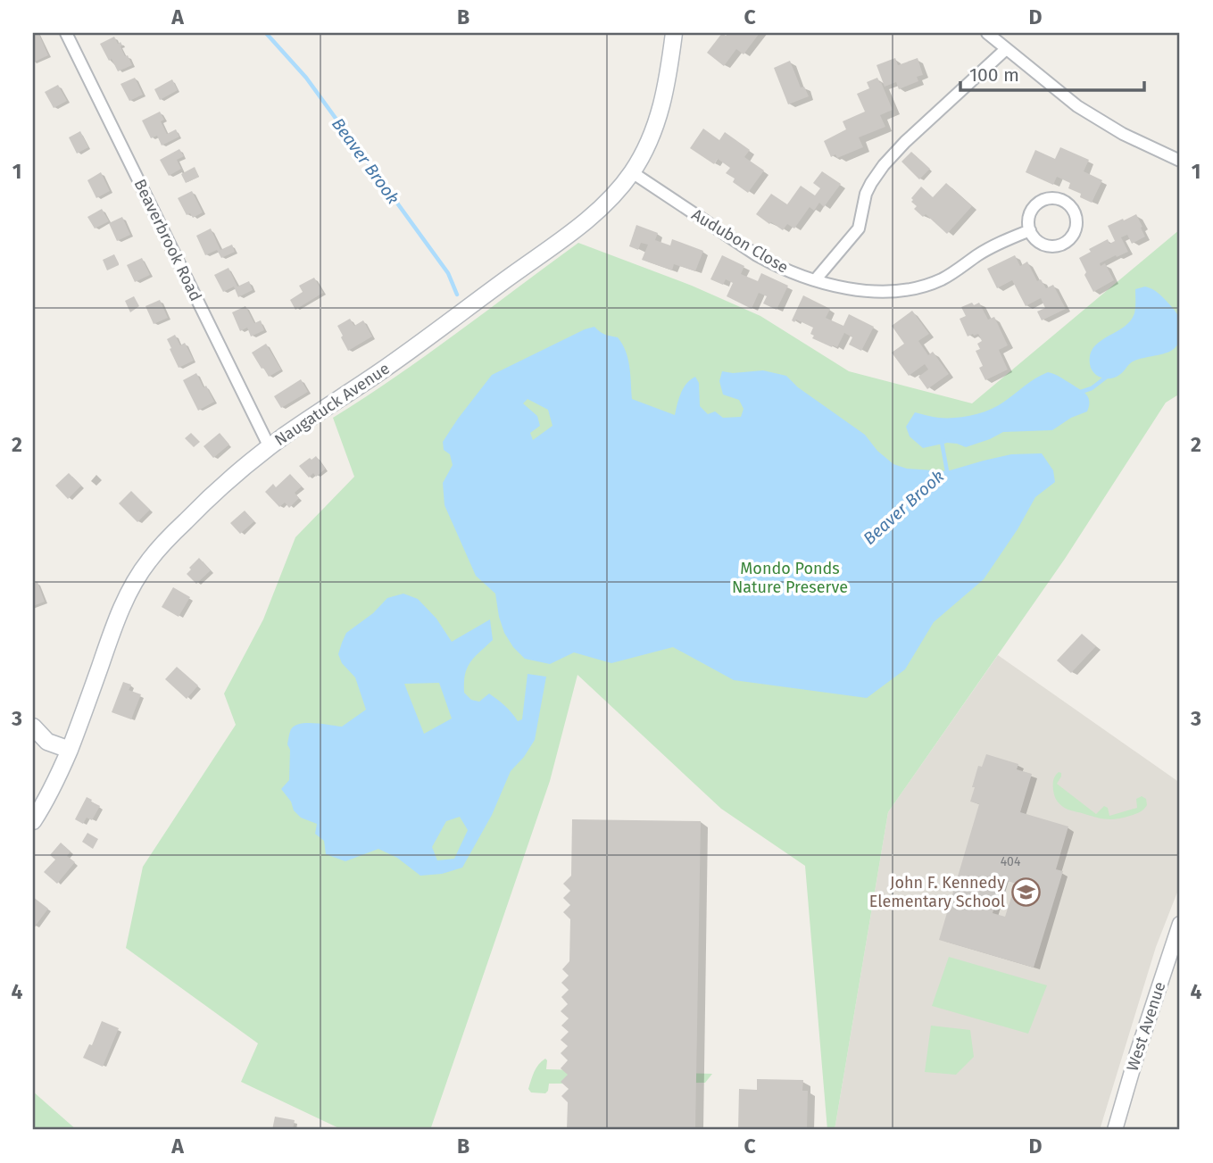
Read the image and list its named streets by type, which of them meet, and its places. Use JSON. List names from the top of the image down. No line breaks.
{"streets":{"main road":["Naugatuck Avenue"],"street":["Beaverbrook Road","Audubon Close","West Avenue"]},"crossings":[["Beaverbrook Road","Naugatuck Avenue"],["Audubon Close","Naugatuck Avenue"]],"water":["Beaver Brook"],"parks":["Mondo Ponds Nature Preserve"],"places":{"school or university":["John F. Kennedy Elementary School"]},"house_numbers":["404"],"scale_bar":"100 m","grid":{"columns":["A","B","C","D"],"rows":["1","2","3","4"]}}
